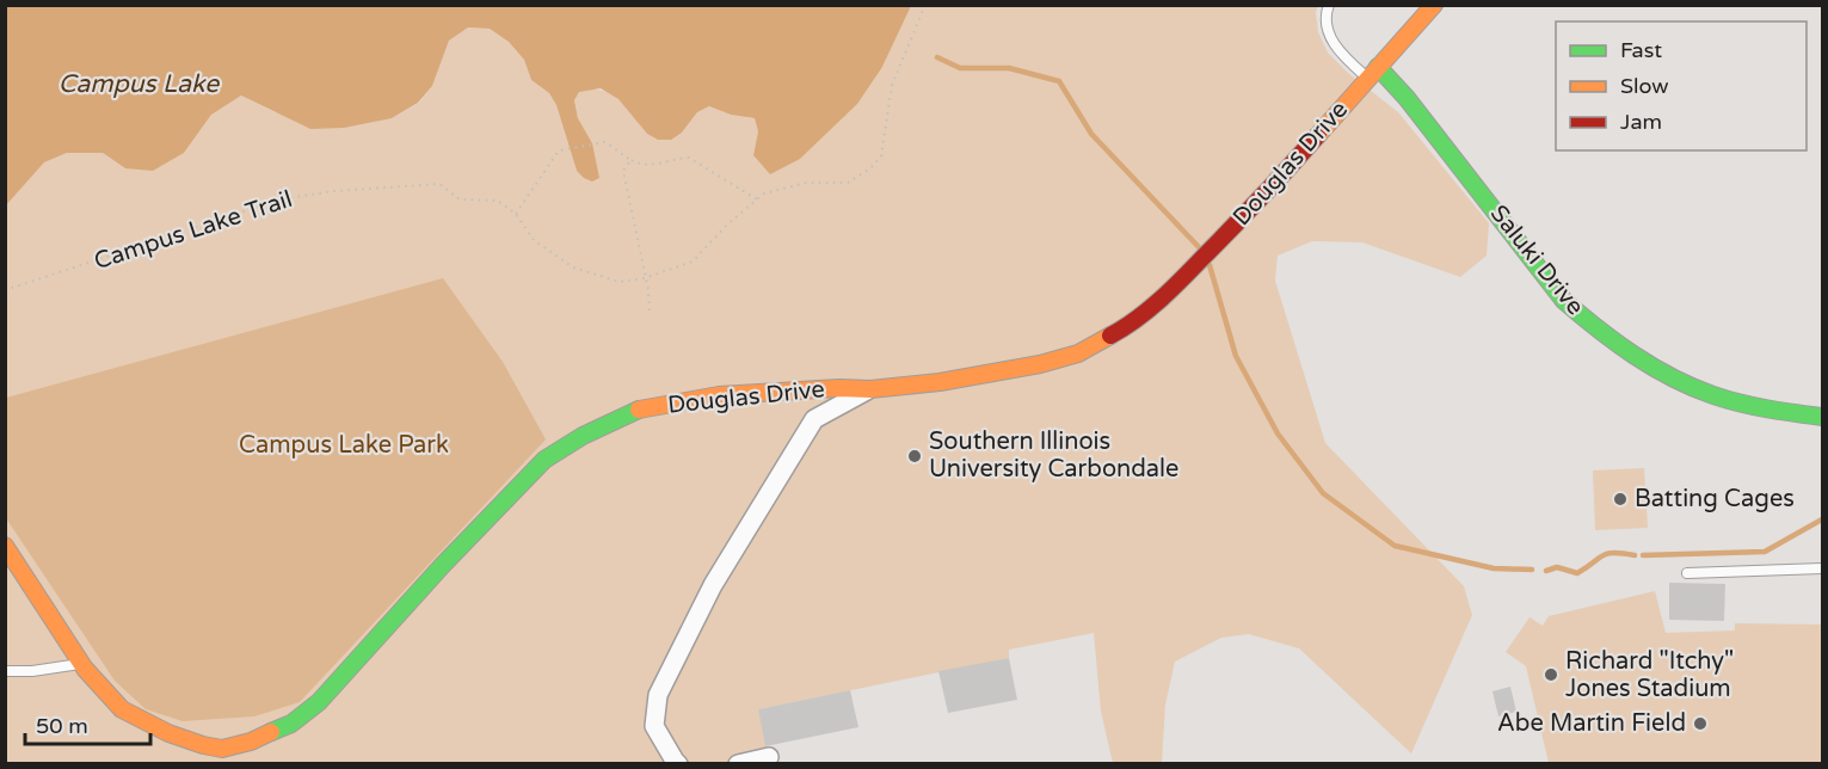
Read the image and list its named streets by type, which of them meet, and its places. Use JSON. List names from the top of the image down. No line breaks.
{"streets":{"street":["Douglas Drive","Saluki Drive"],"path":["Campus Lake Trail"]},"crossings":[["Douglas Drive","Saluki Drive"]],"water":["Campus Lake"],"parks":["Campus Lake Park"],"places":["Southern Illinois University Carbondale","Batting Cages","Richard \"Itchy\" Jones Stadium","Abe Martin Field"],"legend":["Fast","Slow","Jam"],"scale_bar":"50 m"}
